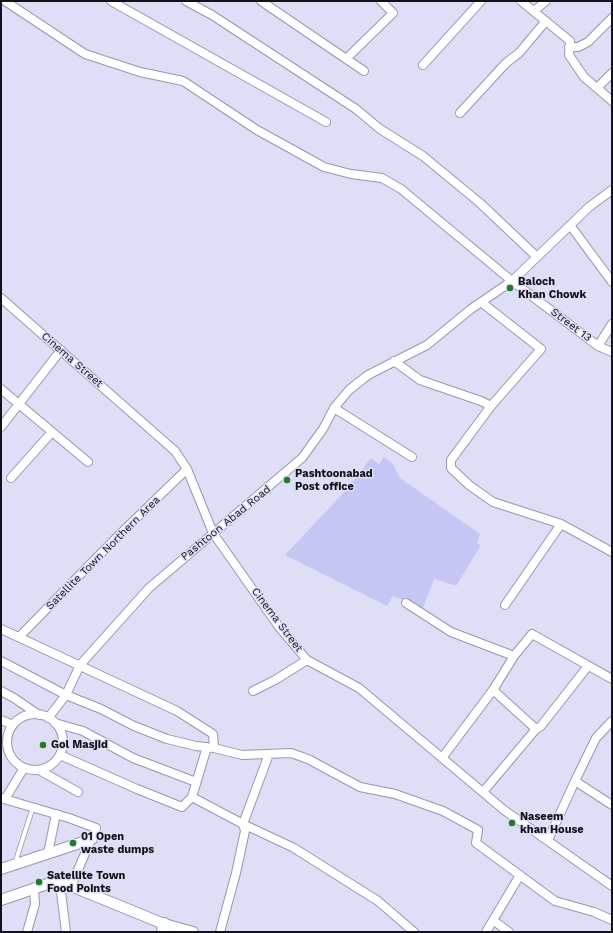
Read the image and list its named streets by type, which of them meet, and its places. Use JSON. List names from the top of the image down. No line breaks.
{"streets":{"street":["Street 13","Cinema Street","Pashtoon Abad Road","Satellite Town Northern Area"]},"crossings":[["Street 13","Pashtoon Abad Road"],["Cinema Street","Pashtoon Abad Road"],["Cinema Street","Satellite Town Northern Area"]],"places":["Baloch Khan Chowk","Pashtoonabad Post office","Gol Masjid","Naseem khan House","01 Open waste dumps","Satellite Town Food Points"]}
